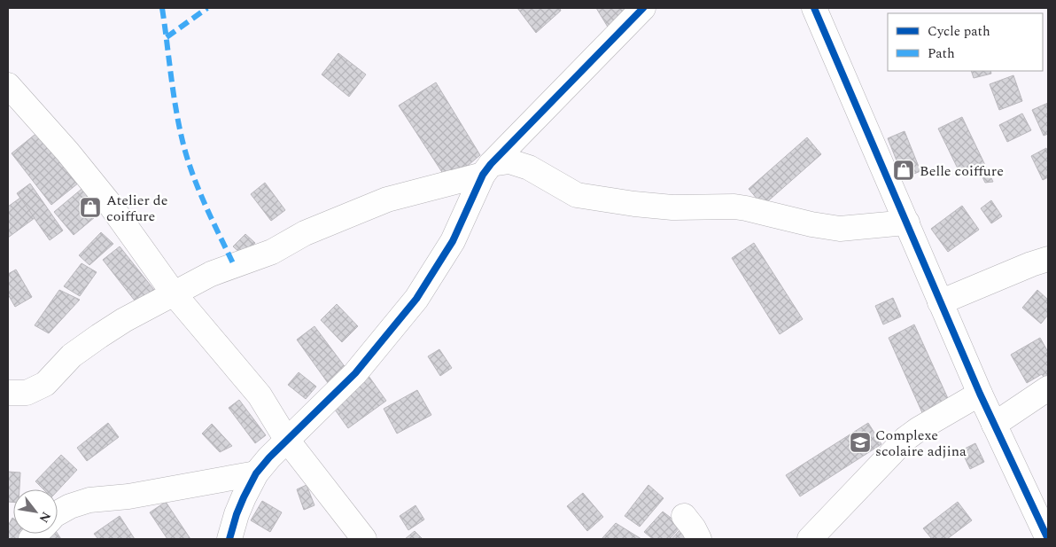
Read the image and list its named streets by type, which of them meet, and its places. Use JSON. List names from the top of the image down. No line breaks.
{"places":{"shop":["Belle coiffure","Atelier de coiffure"],"school or university":["Complexe scolaire adjina"]},"legend":["Cycle path","Path"],"north":"bottom right"}
